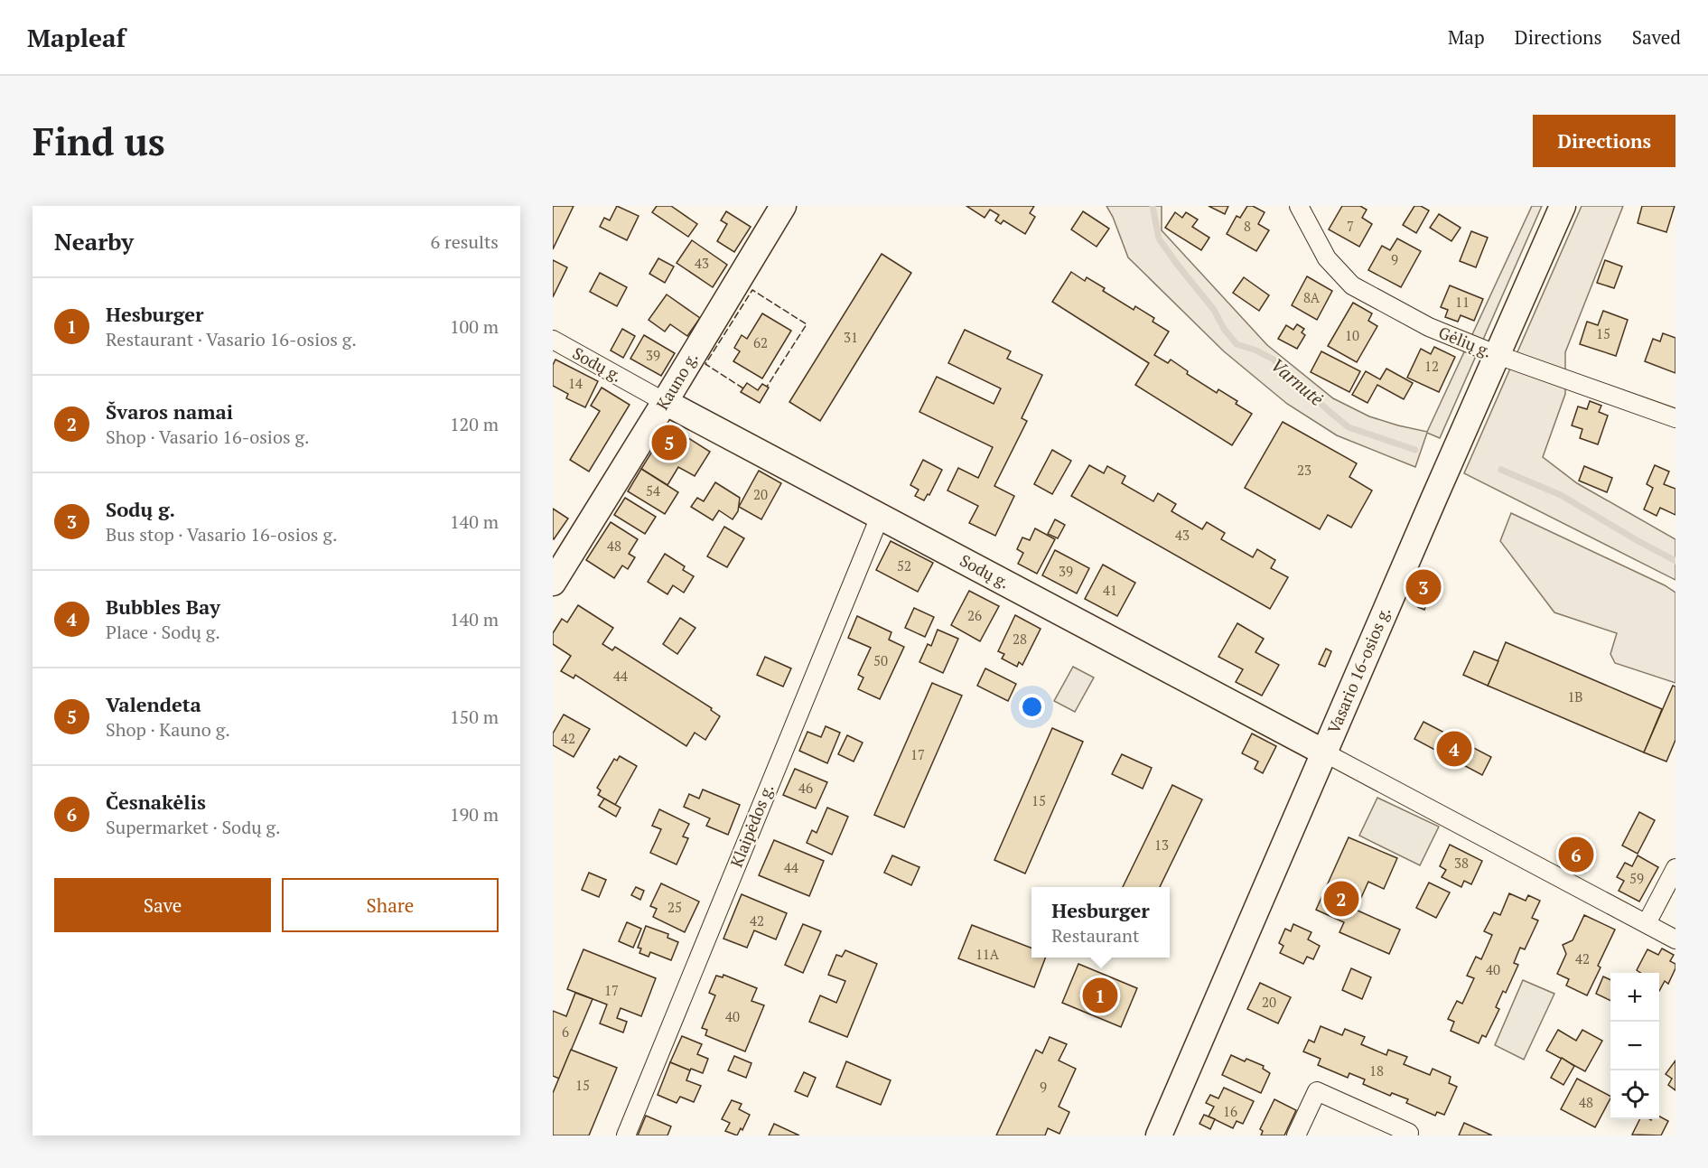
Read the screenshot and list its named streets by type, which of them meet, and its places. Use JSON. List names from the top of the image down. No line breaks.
{"streets":{"main road":["Sodų g.","Kauno g.","Vasario 16-osios g."],"street":["Gėlių g.","Klaipėdos g."]},"crossings":[["Gėlių g.","Vasario 16-osios g."],["Sodų g.","Kauno g."],["Sodų g.","Vasario 16-osios g."],["Sodų g.","Klaipėdos g."]],"water":["Varnutė"],"house_numbers":["8","7","9","43","8A","11","15","10","31","62","39","12","14","23","54","20","43","48","52","39","41","26","28","50","44","1B","42","17","46","15","13","38","44","59","25","42","11A","42","40","17","20","40","6","18","15","9","48","16"],"page":{"header":"Mapleaf","nav":["Map","Directions","Saved"],"buttons":["Directions",["Save","Share"]],"title":"Find us","heading":["Nearby","6 results"],"list":[{"mark":"1","name":"Hesburger","note":"Restaurant · Vasario 16-osios g.","value":"100 m"},{"mark":"2","name":"Švaros namai","note":"Shop · Vasario 16-osios g.","value":"120 m"},{"mark":"3","name":"Sodų g.","note":"Bus stop · Vasario 16-osios g.","value":"140 m"},{"mark":"4","name":"Bubbles Bay","note":"Place · Sodų g.","value":"140 m"},{"mark":"5","name":"Valendeta","note":"Shop · Kauno g.","value":"150 m"},{"mark":"6","name":"Česnakėlis","note":"Supermarket · Sodų g.","value":"190 m"}],"pins":["5","3","4","6","2","1"],"popup":["Hesburger","Restaurant"],"map_buttons":["+","−"]}}
